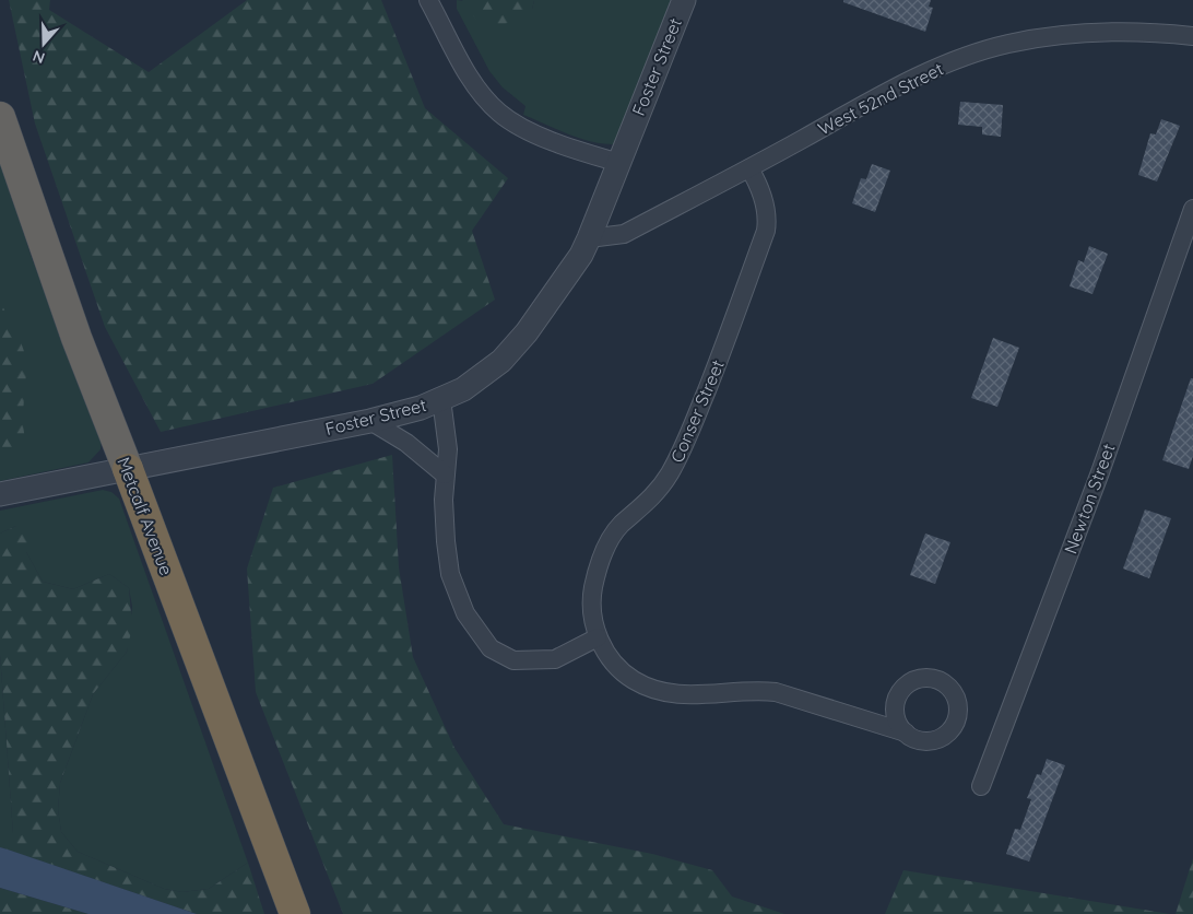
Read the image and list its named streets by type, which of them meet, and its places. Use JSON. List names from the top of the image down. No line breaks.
{"streets":{"highway":["Metcalf Avenue"],"street":["Foster Street","West 52nd Street","Conser Street","Newton Street"]},"crossings":[["Foster Street","West 52nd Street"],["Foster Street","Metcalf Avenue"],["West 52nd Street","Conser Street"]],"north":"bottom"}
